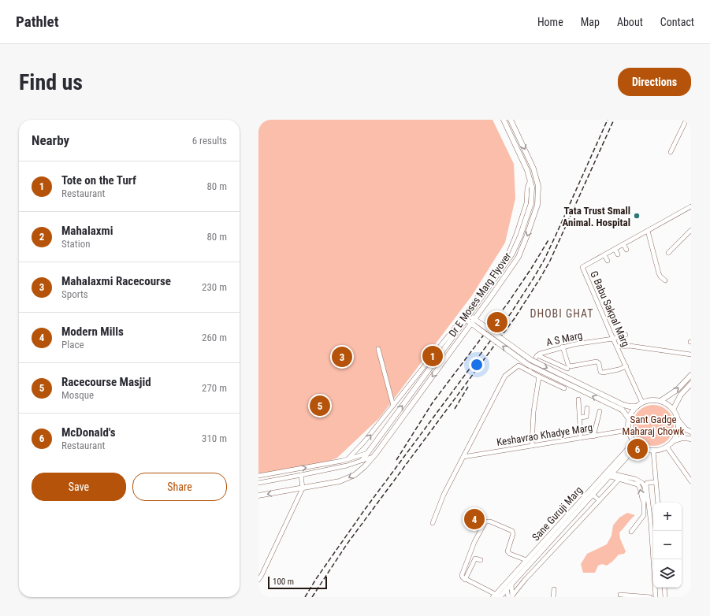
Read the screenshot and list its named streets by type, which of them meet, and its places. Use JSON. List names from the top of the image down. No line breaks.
{"streets":{"main road":["Dr E Moses Marg Flyover","Sane Guruji Marg"],"street":["G Babu Sakpal Marg","A S Marg","Keshavrao Khadye Marg"]},"crossings":[["G Babu Sakpal Marg","A S Marg"],["G Babu Sakpal Marg","Keshavrao Khadye Marg"],["G Babu Sakpal Marg","Sane Guruji Marg"],["Keshavrao Khadye Marg","Sane Guruji Marg"]],"districts":["DHOBI GHAT"],"parks":["Sant Gadge Maharaj Chowk"],"places":["Tata Trust Small Animal. Hospital"],"scale_bar":"100 m","page":{"header":"Pathlet","nav":["Home","Map","About","Contact"],"buttons":["Directions",["Save","Share"]],"title":"Find us","heading":["Nearby","6 results"],"list":[{"mark":"1","name":"Tote on the Turf","note":"Restaurant","value":"80 m"},{"mark":"2","name":"Mahalaxmi","note":"Station","value":"80 m"},{"mark":"3","name":"Mahalaxmi Racecourse","note":"Sports","value":"230 m"},{"mark":"4","name":"Modern Mills","note":"Place","value":"260 m"},{"mark":"5","name":"Racecourse Masjid","note":"Mosque","value":"270 m"},{"mark":"6","name":"McDonald's","note":"Restaurant","value":"310 m"}],"pins":["2","1","3","5","6","4"],"map_buttons":["+","−"],"scale":"100 m"}}
